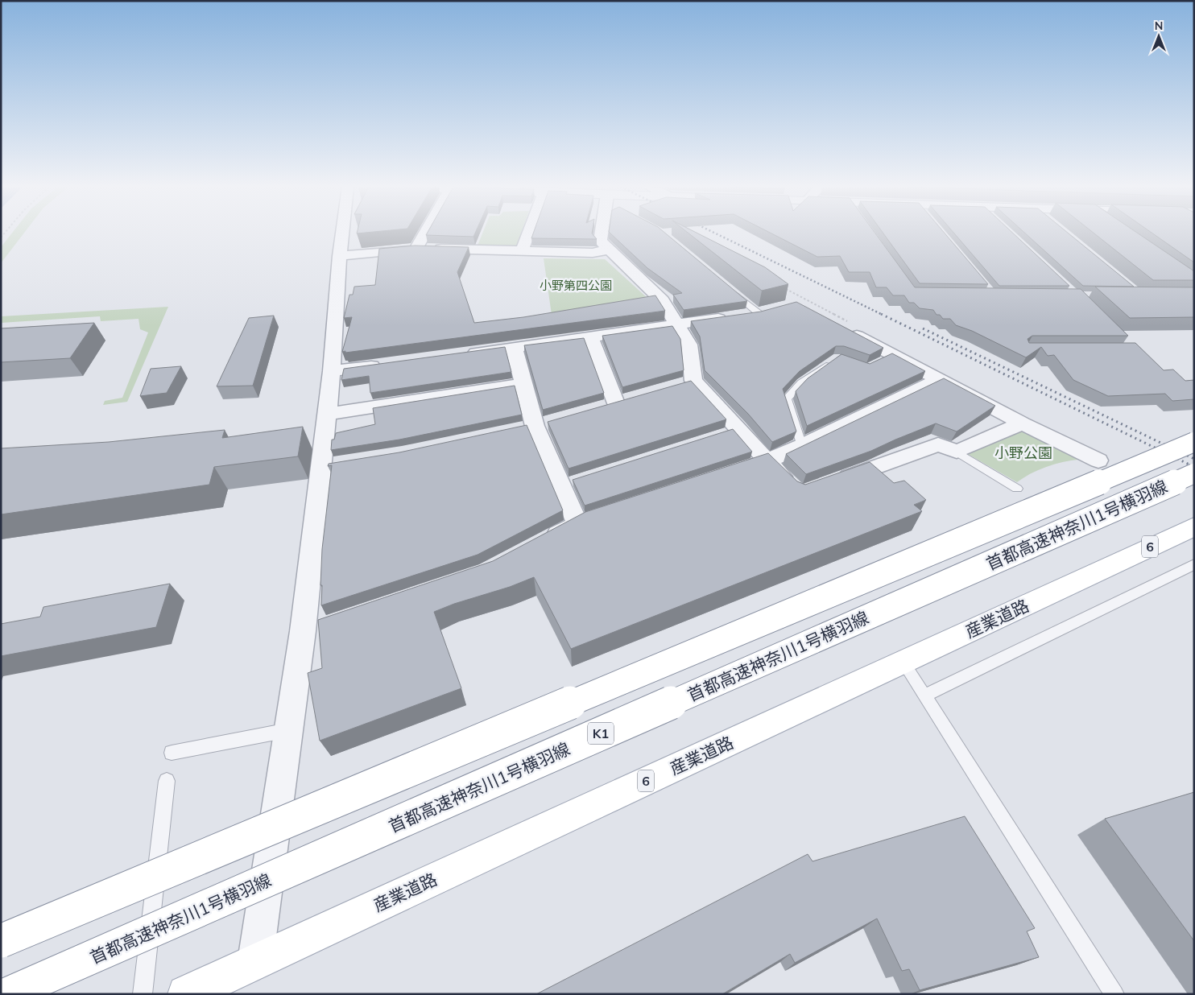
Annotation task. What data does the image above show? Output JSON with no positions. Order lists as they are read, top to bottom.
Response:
{
  "streets": {
    "main road": [
      "首都高速神奈川1号横羽線",
      "6",
      "産業道路",
      "K1"
    ]
  },
  "parks": ["小野第四公園", "小野公園"],
  "north": "top"
}
